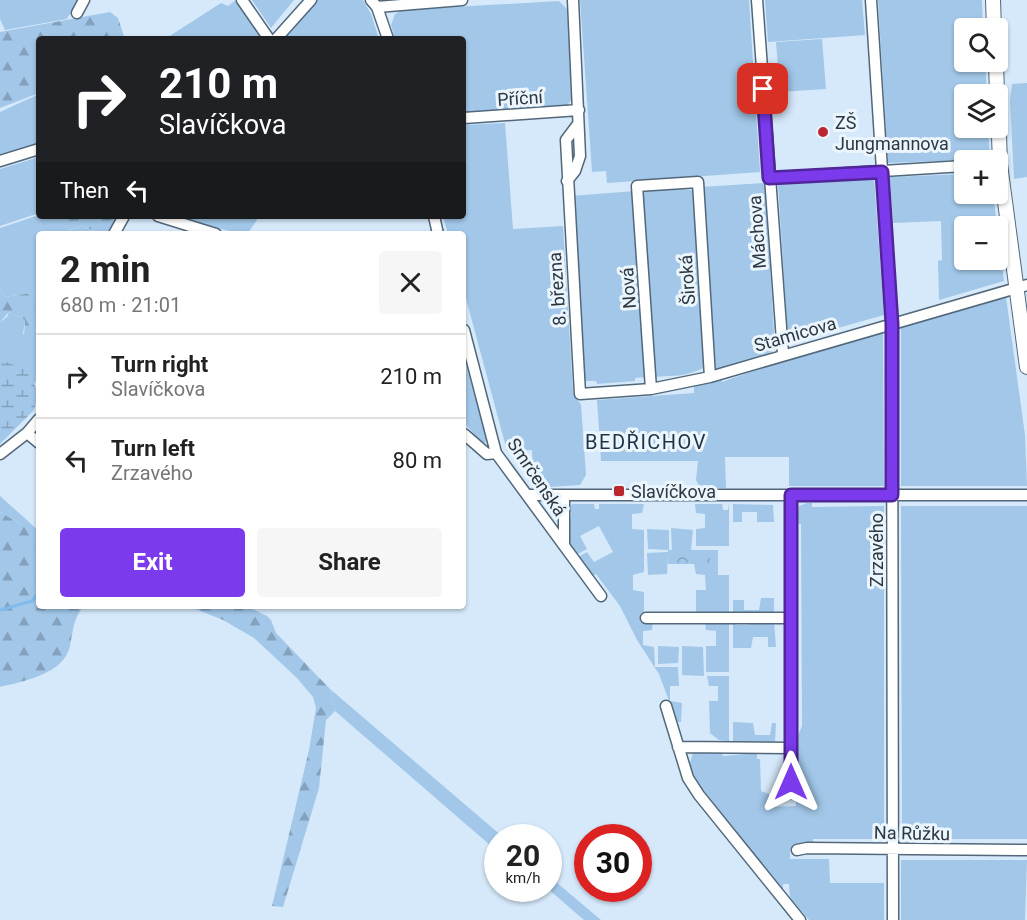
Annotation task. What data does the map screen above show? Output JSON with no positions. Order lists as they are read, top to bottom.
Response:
{
  "streets": {
    "street": [
      "Příční",
      "Máchova",
      "Široká",
      "Nová",
      "8. března",
      "Stamicova",
      "Smrčenská",
      "Zrzavého",
      "Na Růžku"
    ]
  },
  "crossings": [
    ["Příční", "8. března"],
    ["Máchova", "Stamicova"],
    ["Široká", "Nová"],
    ["Široká", "Stamicova"],
    ["Nová", "Stamicova"],
    ["8. března", "Stamicova"],
    ["Stamicova", "Zrzavého"],
    ["Zrzavého", "Na Růžku"]
  ],
  "districts": ["BEDŘICHOV"],
  "places": {
    "other": ["ZŠ Jungmannova"],
    "transit": ["Slavíčkova"]
  },
  "page": {
    "map_buttons": ["+", "−"],
    "turn": ["210 m", "Slavíčkova"],
    "then": "Then",
    "heading": ["2 min", "680 m · 21:01"],
    "list": [
      {
        "name": "Turn right",
        "note": "Slavíčkova",
        "value": "210 m"
      },
      {
        "name": "Turn left",
        "note": "Zrzavého",
        "value": "80 m"
      }
    ],
    "buttons": ["Exit", "Share"],
    "speed": "20 km/h",
    "limit": "30"
  }
}
